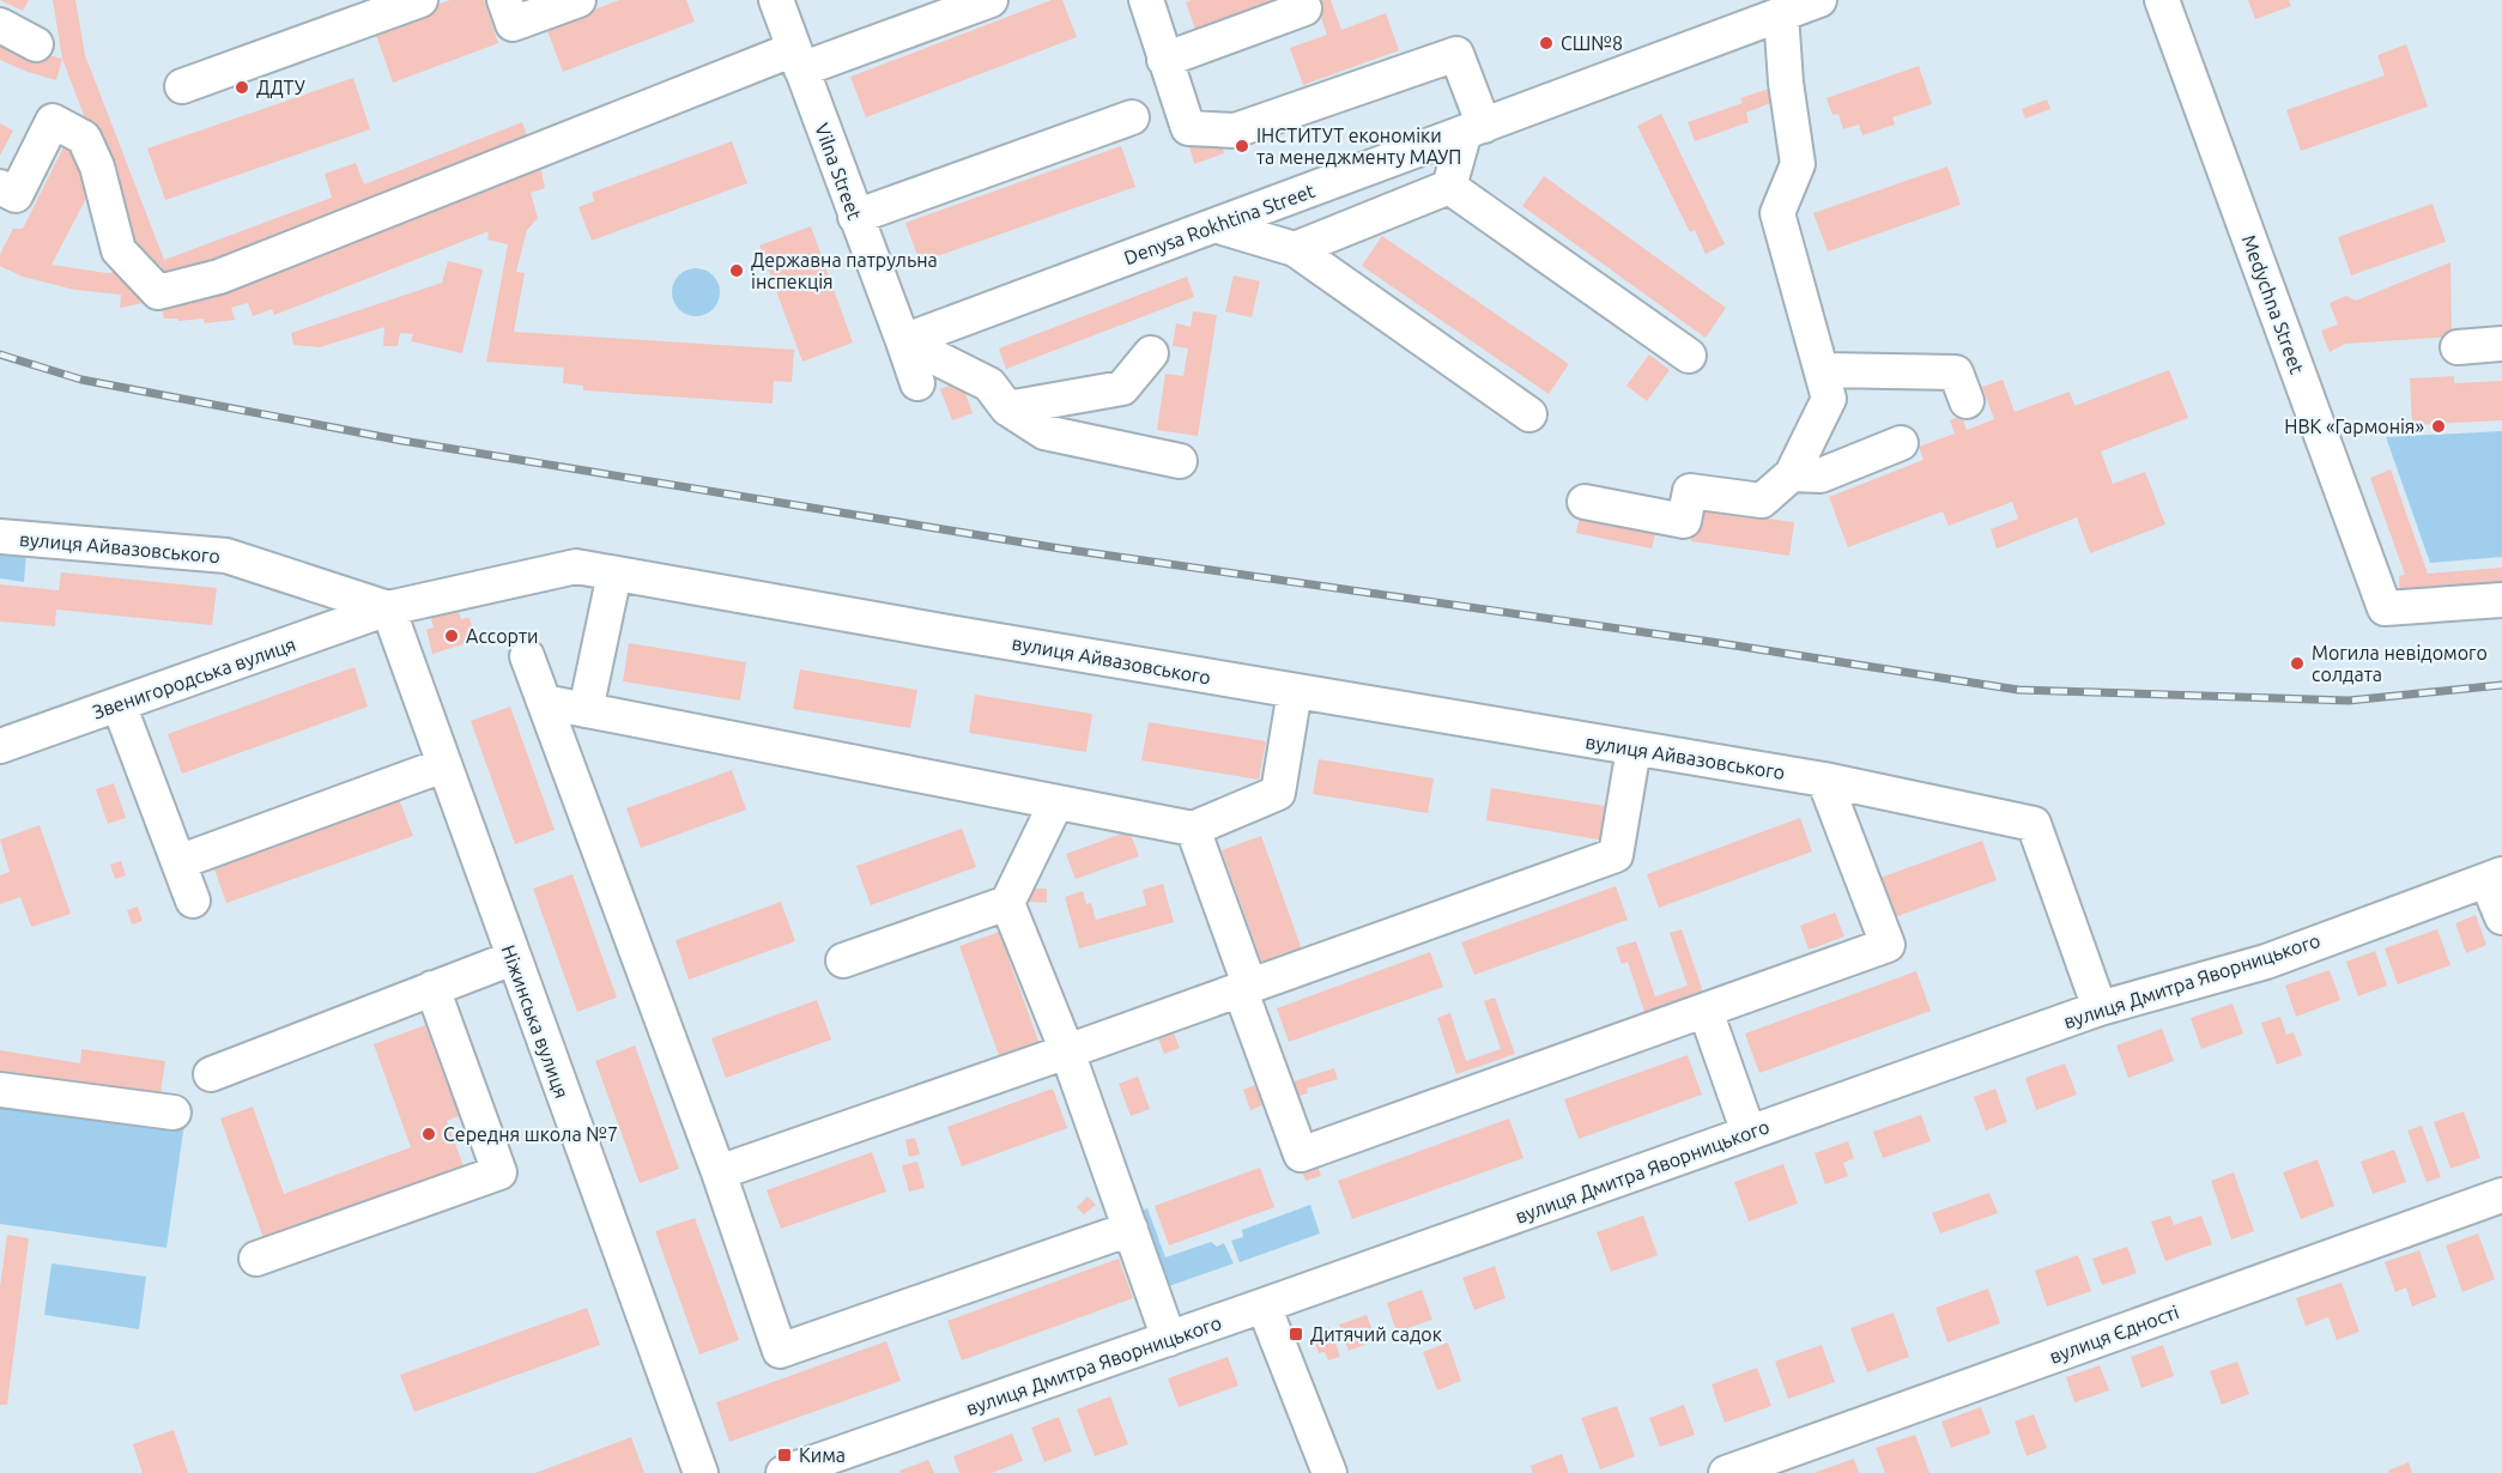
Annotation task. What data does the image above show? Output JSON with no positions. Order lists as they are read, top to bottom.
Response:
{
  "streets": {
    "street": [
      "Vilna Street",
      "Denysa Rokhtina Street",
      "Medychna Street",
      "вулиця Айвазовського",
      "Звенигородська вулиця",
      "вулиця Дмитра Яворницького",
      "Ніжинська вулиця",
      "вулиця Єдності"
    ]
  },
  "crossings": [
    ["Vilna Street", "Denysa Rokhtina Street"],
    ["вулиця Айвазовського", "Звенигородська вулиця"],
    ["вулиця Айвазовського", "вулиця Дмитра Яворницького"],
    ["вулиця Айвазовського", "Ніжинська вулиця"],
    ["Звенигородська вулиця", "Ніжинська вулиця"]
  ],
  "places": {
    "other": [
      "СШ№8",
      "ДДТУ",
      "ІНСТИТУТ економіки та менеджменту МАУП",
      "Державна патрульна інспекція",
      "НВК «Гармонія»",
      "Ассорти",
      "Могила невідомого солдата",
      "Середня школа №7"
    ],
    "transit": ["Дитячий садок", "Кима"]
  }
}
